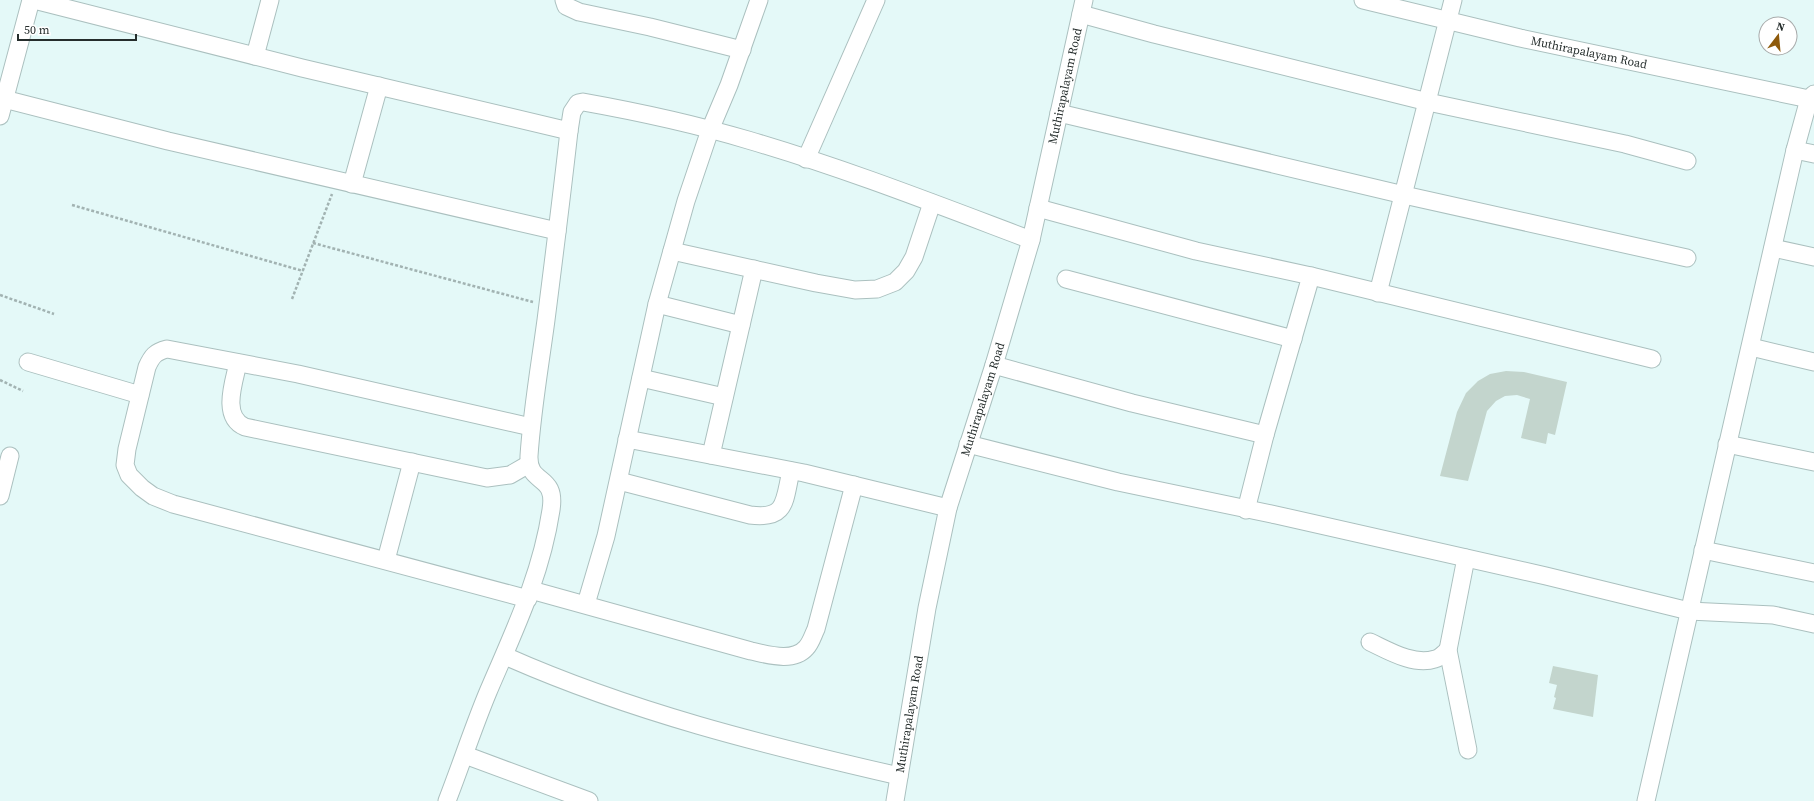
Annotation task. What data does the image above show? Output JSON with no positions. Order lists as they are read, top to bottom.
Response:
{
  "streets": {
    "street": ["Muthirapalayam Road"]
  },
  "scale_bar": "50 m",
  "north": "top"
}
